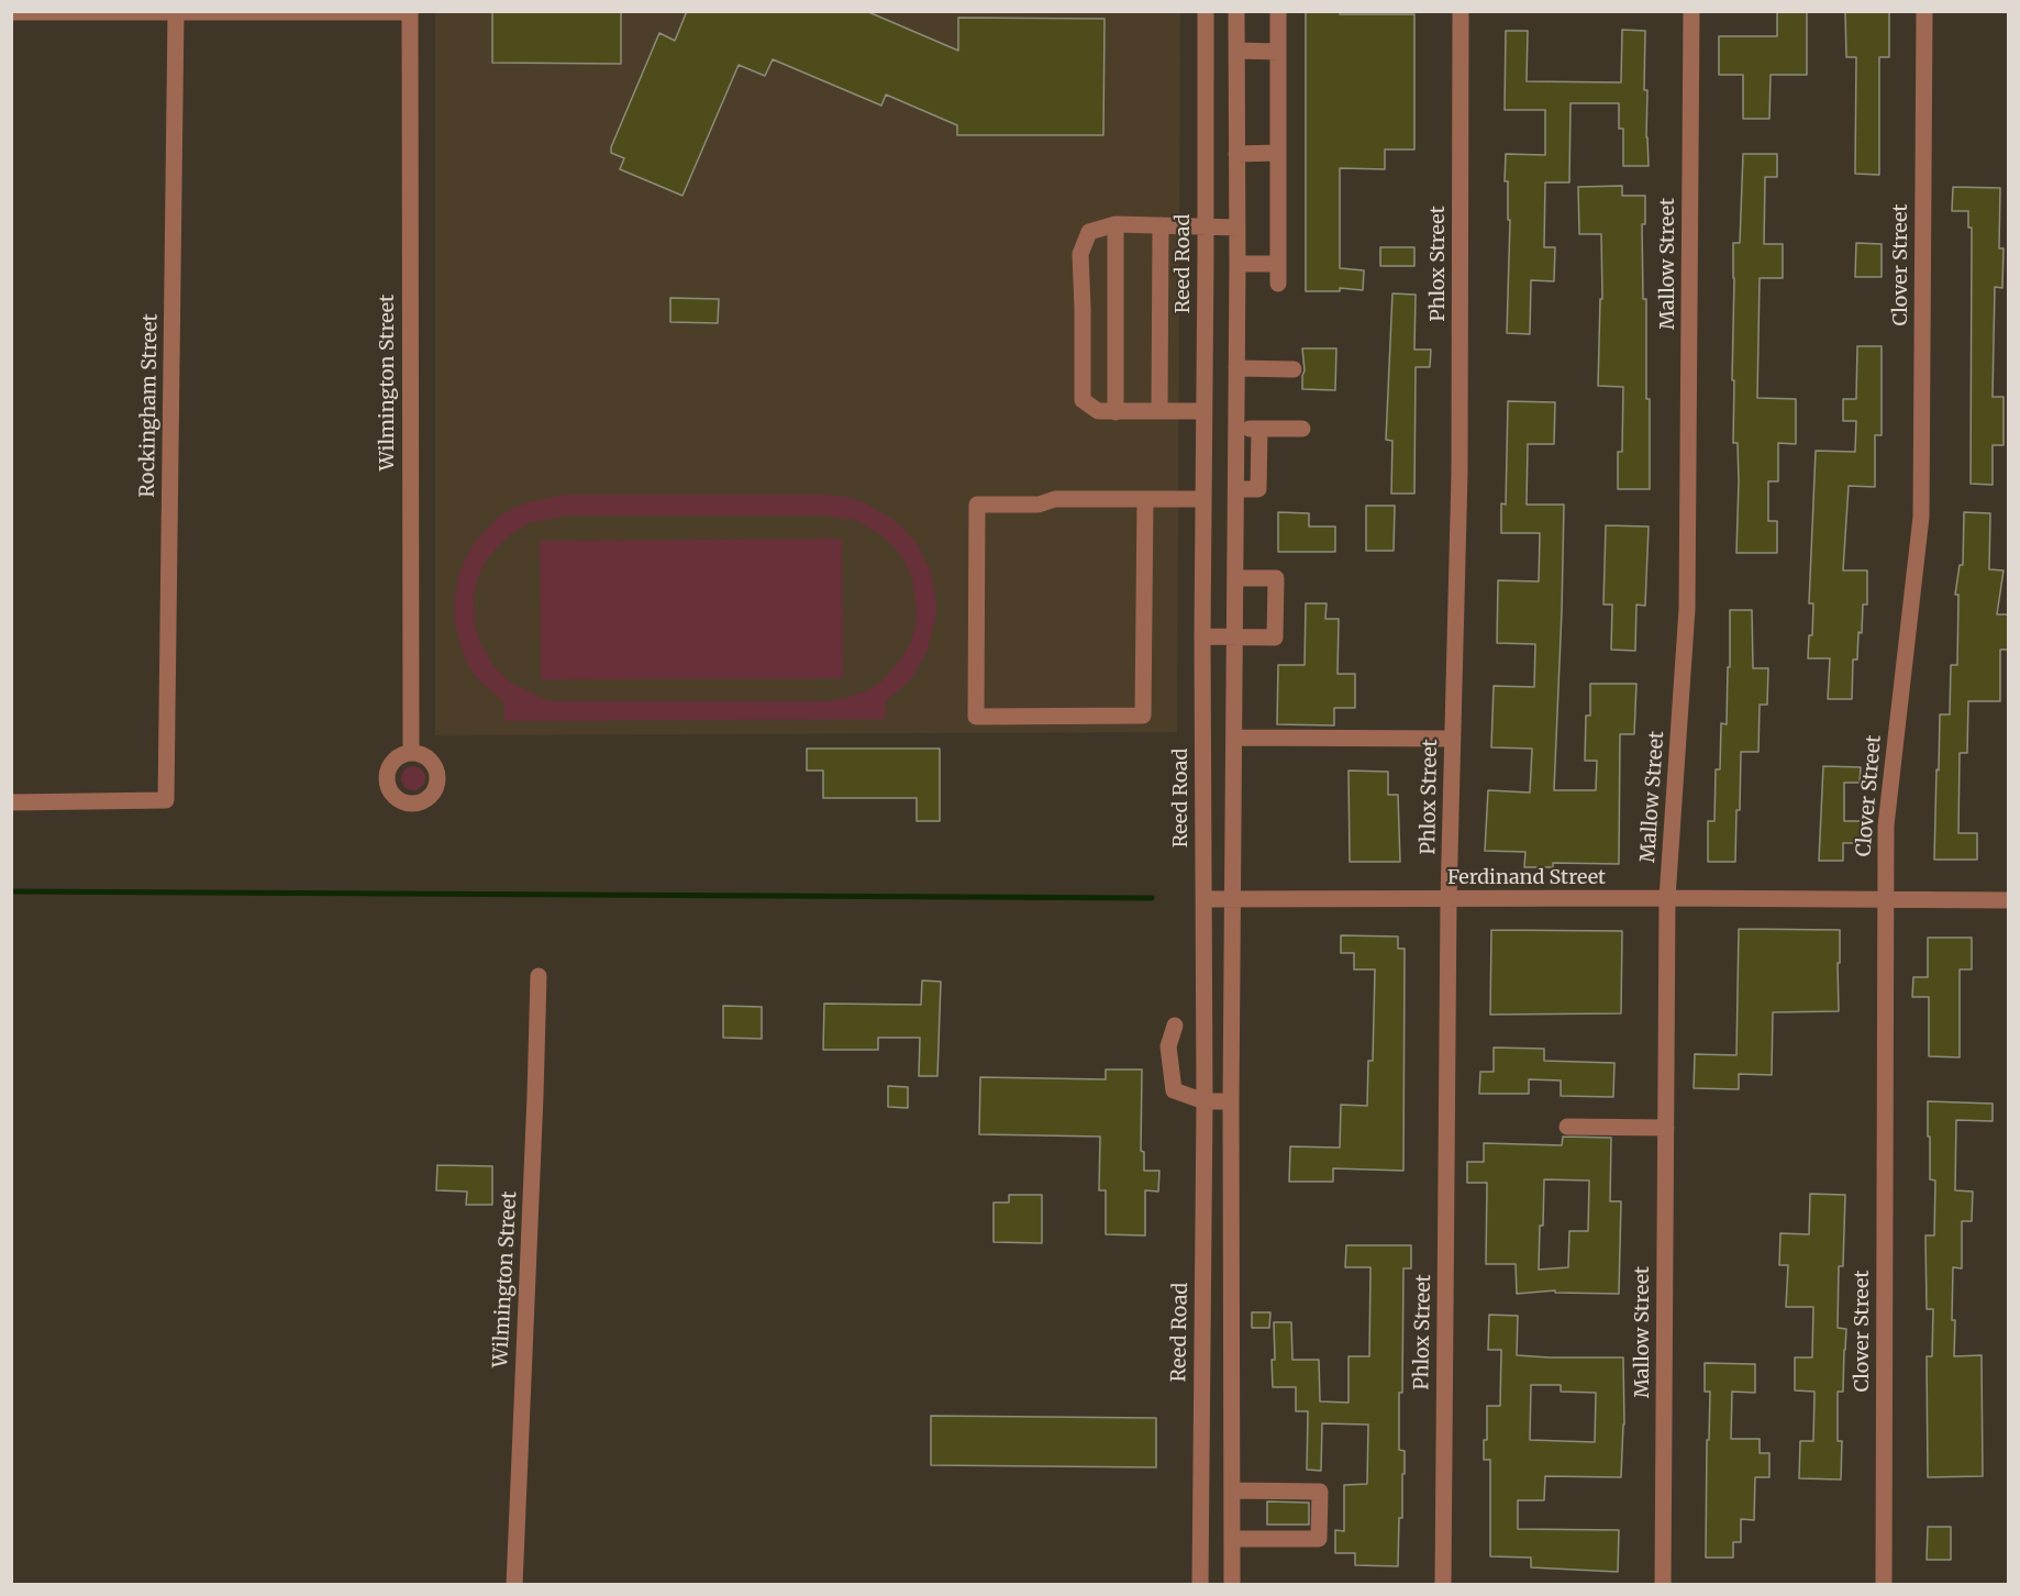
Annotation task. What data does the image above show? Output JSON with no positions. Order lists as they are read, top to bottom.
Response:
{
  "streets": {
    "street": [
      "Reed Road",
      "Phlox Street",
      "Mallow Street",
      "Clover Street",
      "Wilmington Street",
      "Rockingham Street",
      "Ferdinand Street"
    ]
  },
  "crossings": [
    ["Reed Road", "Ferdinand Street"],
    ["Phlox Street", "Ferdinand Street"],
    ["Mallow Street", "Ferdinand Street"],
    ["Clover Street", "Ferdinand Street"]
  ]
}
